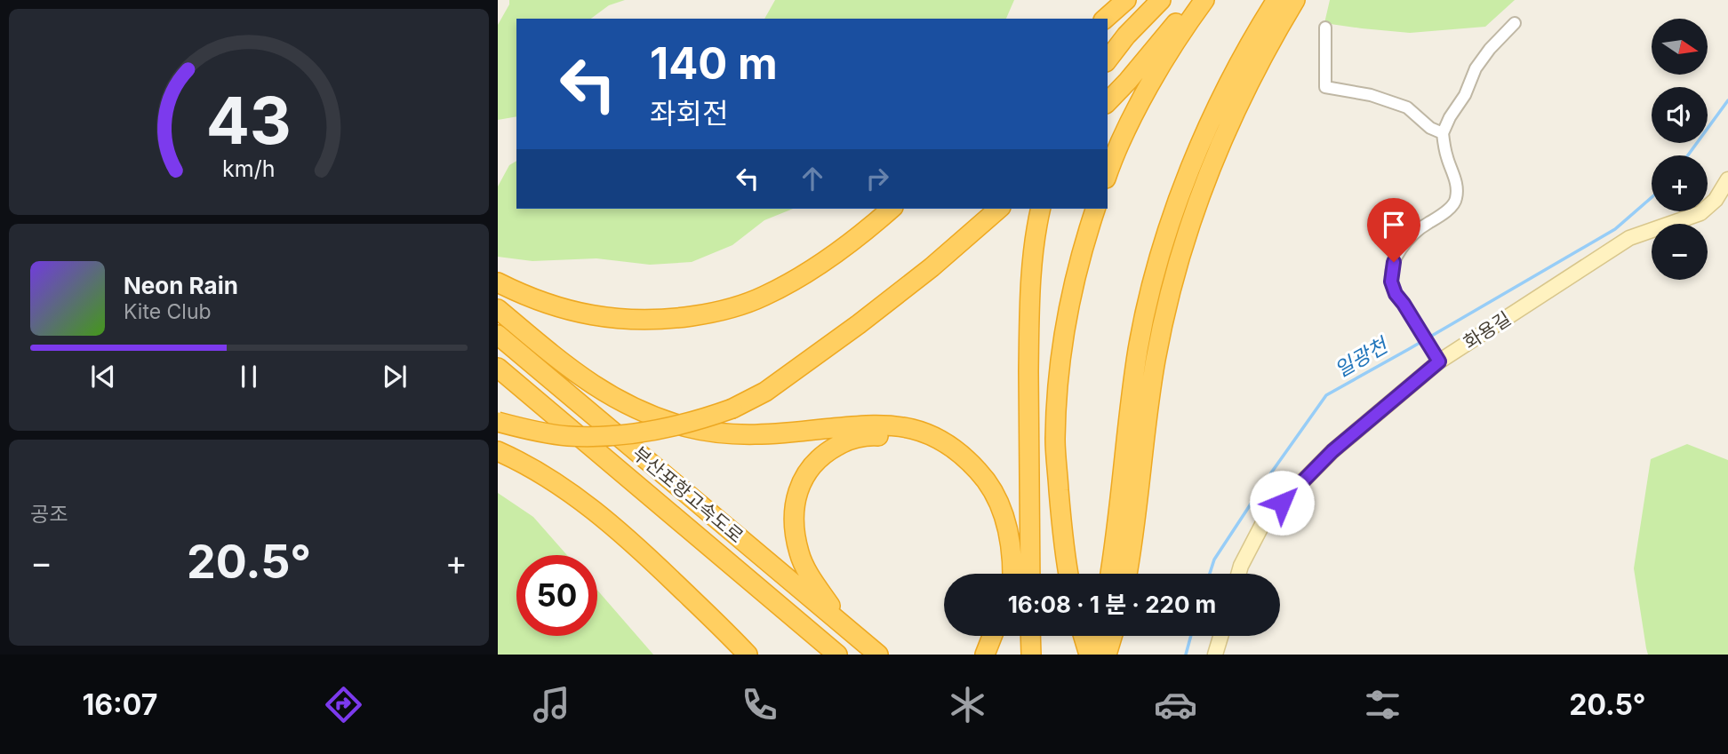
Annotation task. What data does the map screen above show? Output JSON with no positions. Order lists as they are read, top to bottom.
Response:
{
  "streets": {
    "highway": ["부산포항고속도로"],
    "main road": ["화용길"]
  },
  "water": ["일광천"],
  "north": "right",
  "page": {
    "map_buttons": ["+", "−"],
    "turn": ["140 m", "좌회전"],
    "song": ["Neon Rain", "Kite Club"],
    "tile": "공조",
    "heat": ["−", "20.5°", "+"],
    "limit": "50",
    "trip": "16:08 · 1 분 · 220 m",
    "tabs": ["16:07", "20.5°"],
    "gauge": ["43", "km/h"]
  }
}
